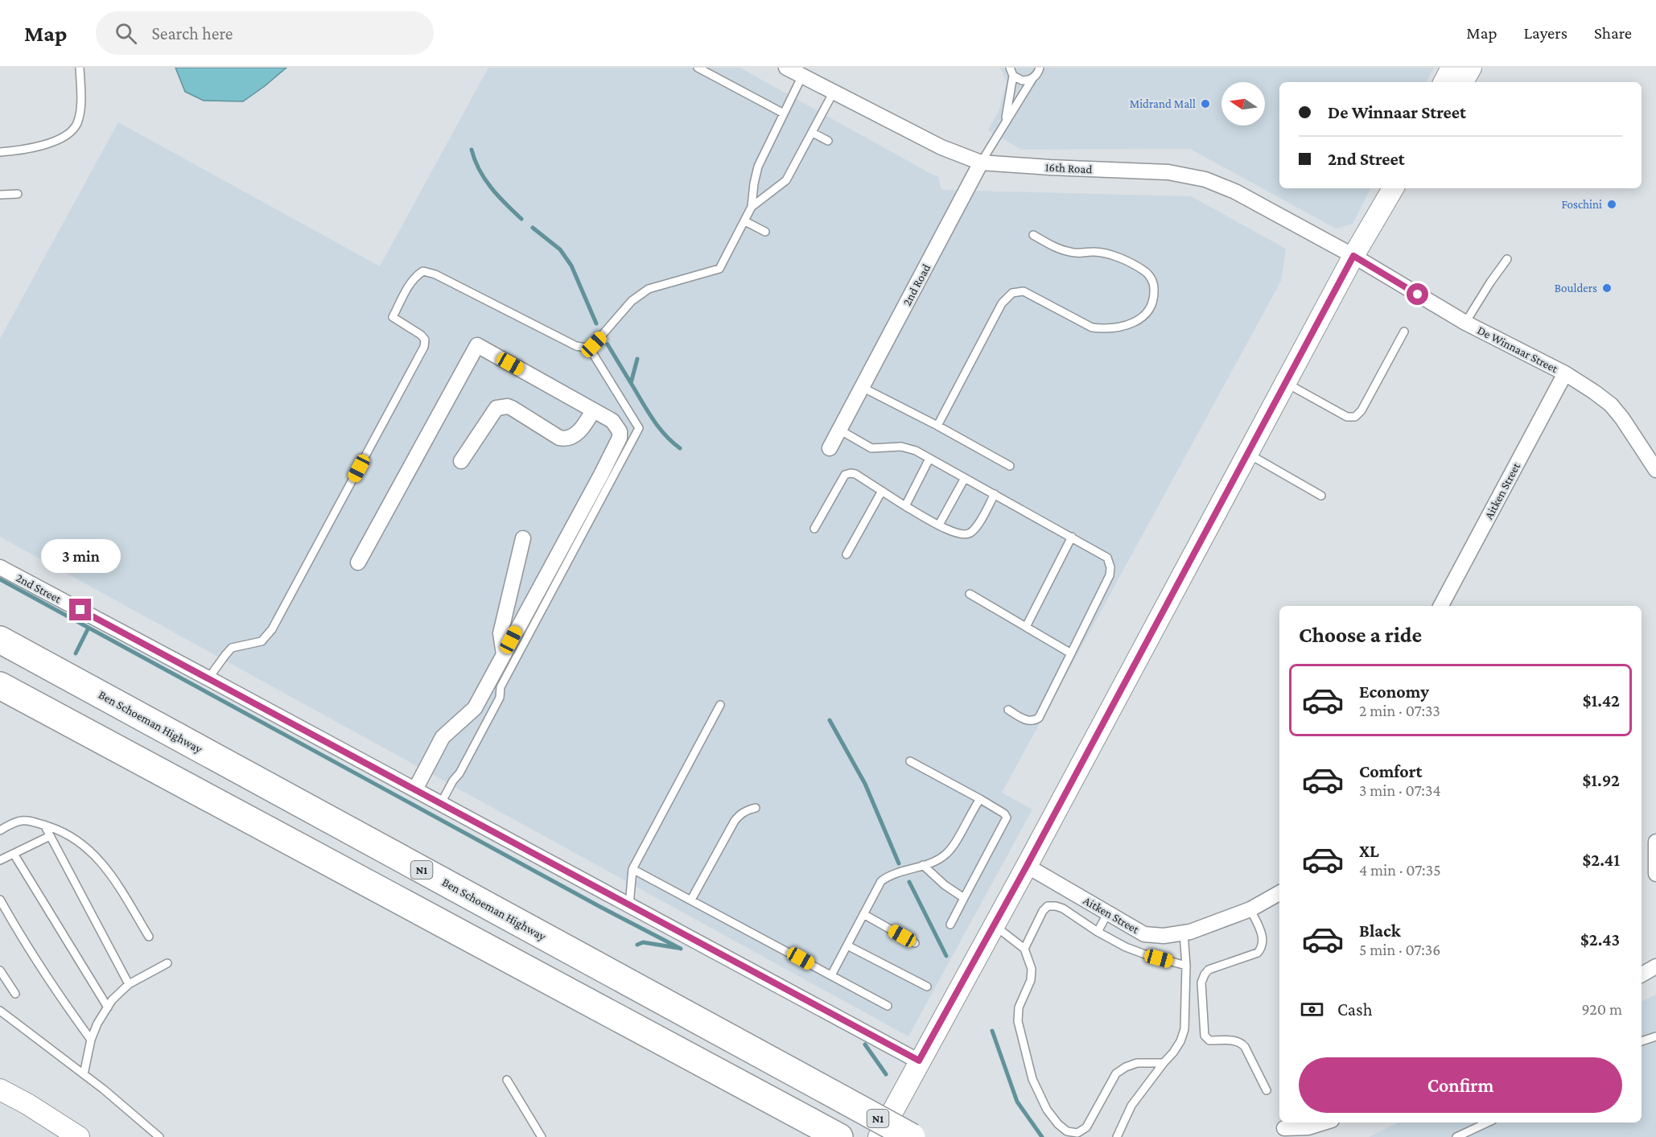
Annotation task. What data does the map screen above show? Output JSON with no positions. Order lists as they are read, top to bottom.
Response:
{
  "streets": {
    "highway": ["Ben Schoeman Highway", "N1"],
    "street": [
      "16th Road",
      "2nd Road",
      "De Winnaar Street",
      "Aitken Street",
      "2nd Street"
    ]
  },
  "crossings": [
    ["16th Road", "2nd Road"],
    ["16th Road", "De Winnaar Street"],
    ["De Winnaar Street", "Aitken Street"]
  ],
  "places": ["Midrand Mall", "Foschini", "Boulders"],
  "north": "left",
  "page": {
    "header": "Map",
    "search": "Search here",
    "nav": ["Map", "Layers", "Share"],
    "banner": ["De Winnaar Street", "2nd Street"],
    "bubble": "3 min",
    "heading": "Choose a ride",
    "list": [
      {
        "name": "Economy",
        "note": "2 min · 07:33",
        "value": "$1.42"
      },
      {
        "name": "Comfort",
        "note": "3 min · 07:34",
        "value": "$1.92"
      },
      {
        "name": "XL",
        "note": "4 min · 07:35",
        "value": "$2.41"
      },
      {
        "name": "Black",
        "note": "5 min · 07:36",
        "value": "$2.43"
      }
    ],
    "pay": ["Cash", "920 m"],
    "buttons": "Confirm"
  }
}
